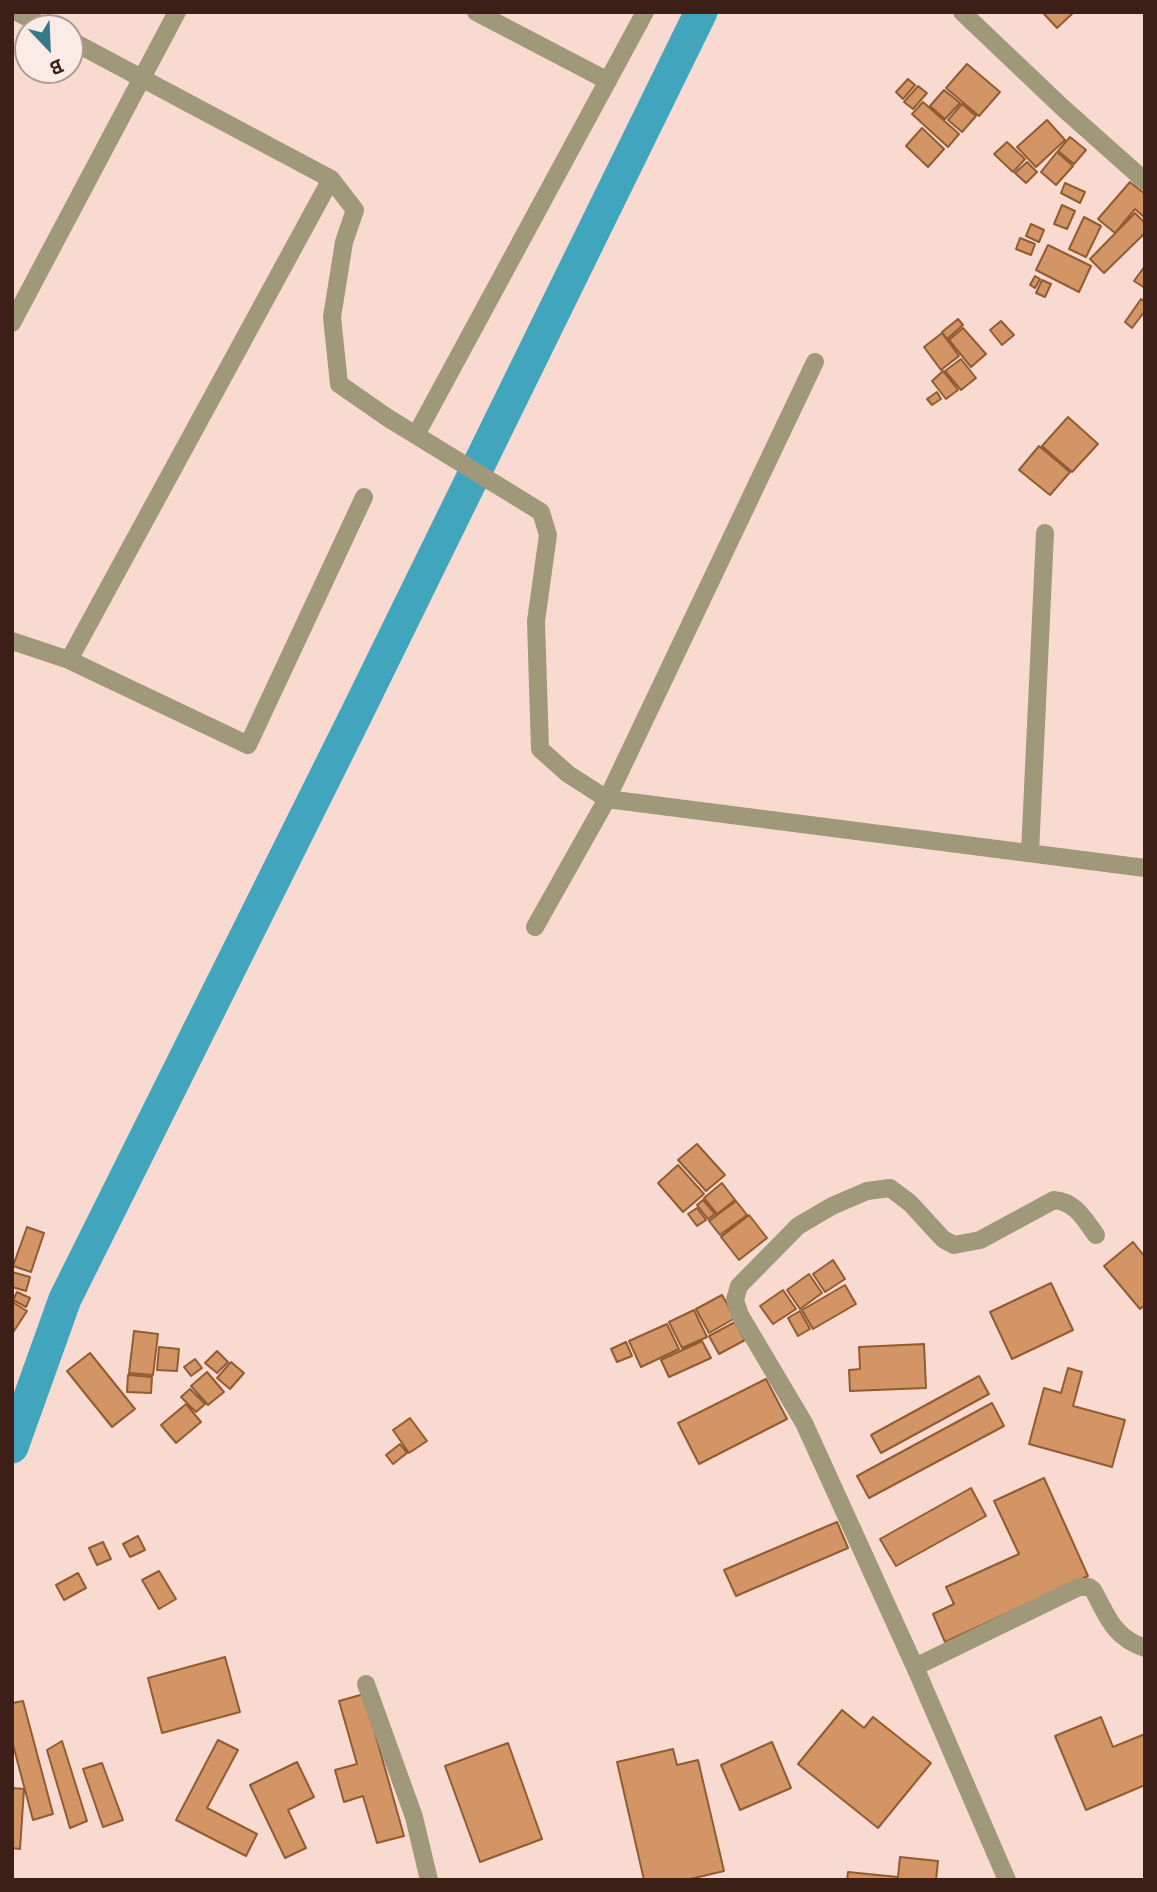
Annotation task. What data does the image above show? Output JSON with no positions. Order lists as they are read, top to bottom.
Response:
{
  "north": "bottom right"
}
